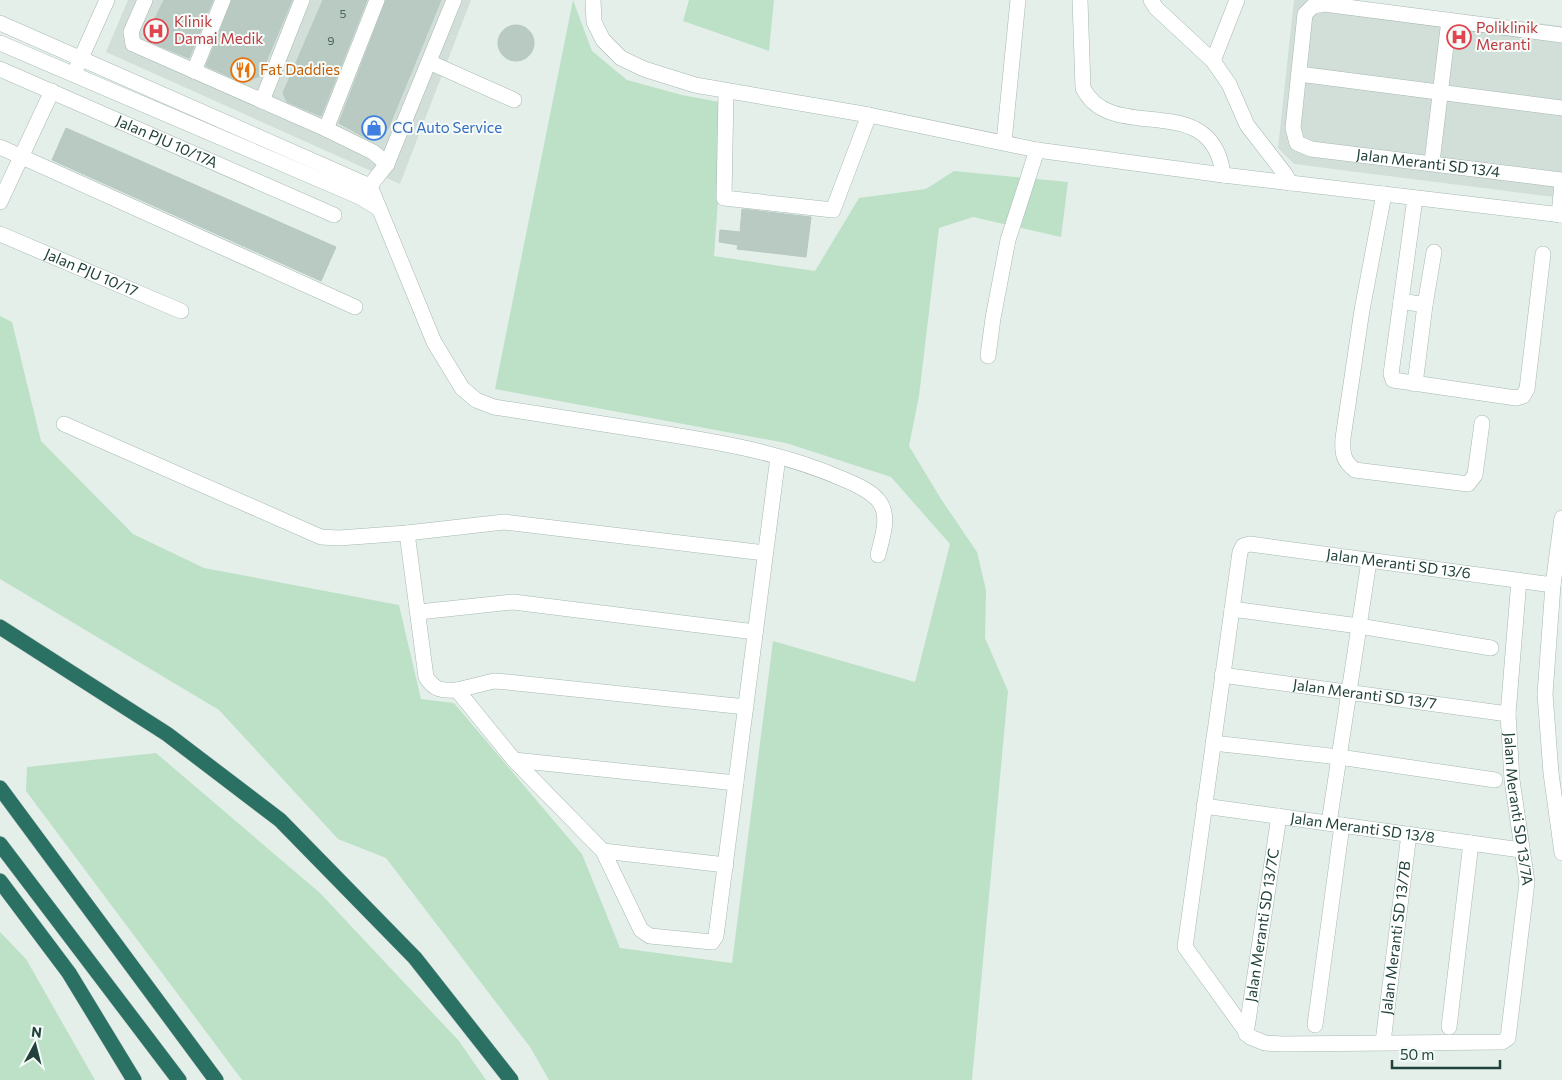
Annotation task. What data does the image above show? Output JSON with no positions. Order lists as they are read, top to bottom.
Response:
{
  "streets": {
    "street": [
      "Jalan PJU 10/17A",
      "Jalan Meranti SD 13/4",
      "Jalan PJU 10/17",
      "Jalan Meranti SD 13/6",
      "Jalan Meranti SD 13/7",
      "Jalan Meranti SD 13/7A",
      "Jalan Meranti SD 13/8",
      "Jalan Meranti SD 13/7C",
      "Jalan Meranti SD 13/7B"
    ]
  },
  "crossings": [
    ["Jalan Meranti SD 13/6", "Jalan Meranti SD 13/7A"],
    ["Jalan Meranti SD 13/7", "Jalan Meranti SD 13/7A"],
    ["Jalan Meranti SD 13/7A", "Jalan Meranti SD 13/8"],
    ["Jalan Meranti SD 13/7A", "Jalan Meranti SD 13/7B"],
    ["Jalan Meranti SD 13/8", "Jalan Meranti SD 13/7C"],
    ["Jalan Meranti SD 13/8", "Jalan Meranti SD 13/7B"]
  ],
  "places": {
    "hospital": ["Klinik Damai Medik", "Poliklinik Meranti"],
    "restaurant": ["Fat Daddies"],
    "shop": ["CG Auto Service"]
  },
  "house_numbers": ["5", "9"],
  "scale_bar": "50 m",
  "north": "top"
}
